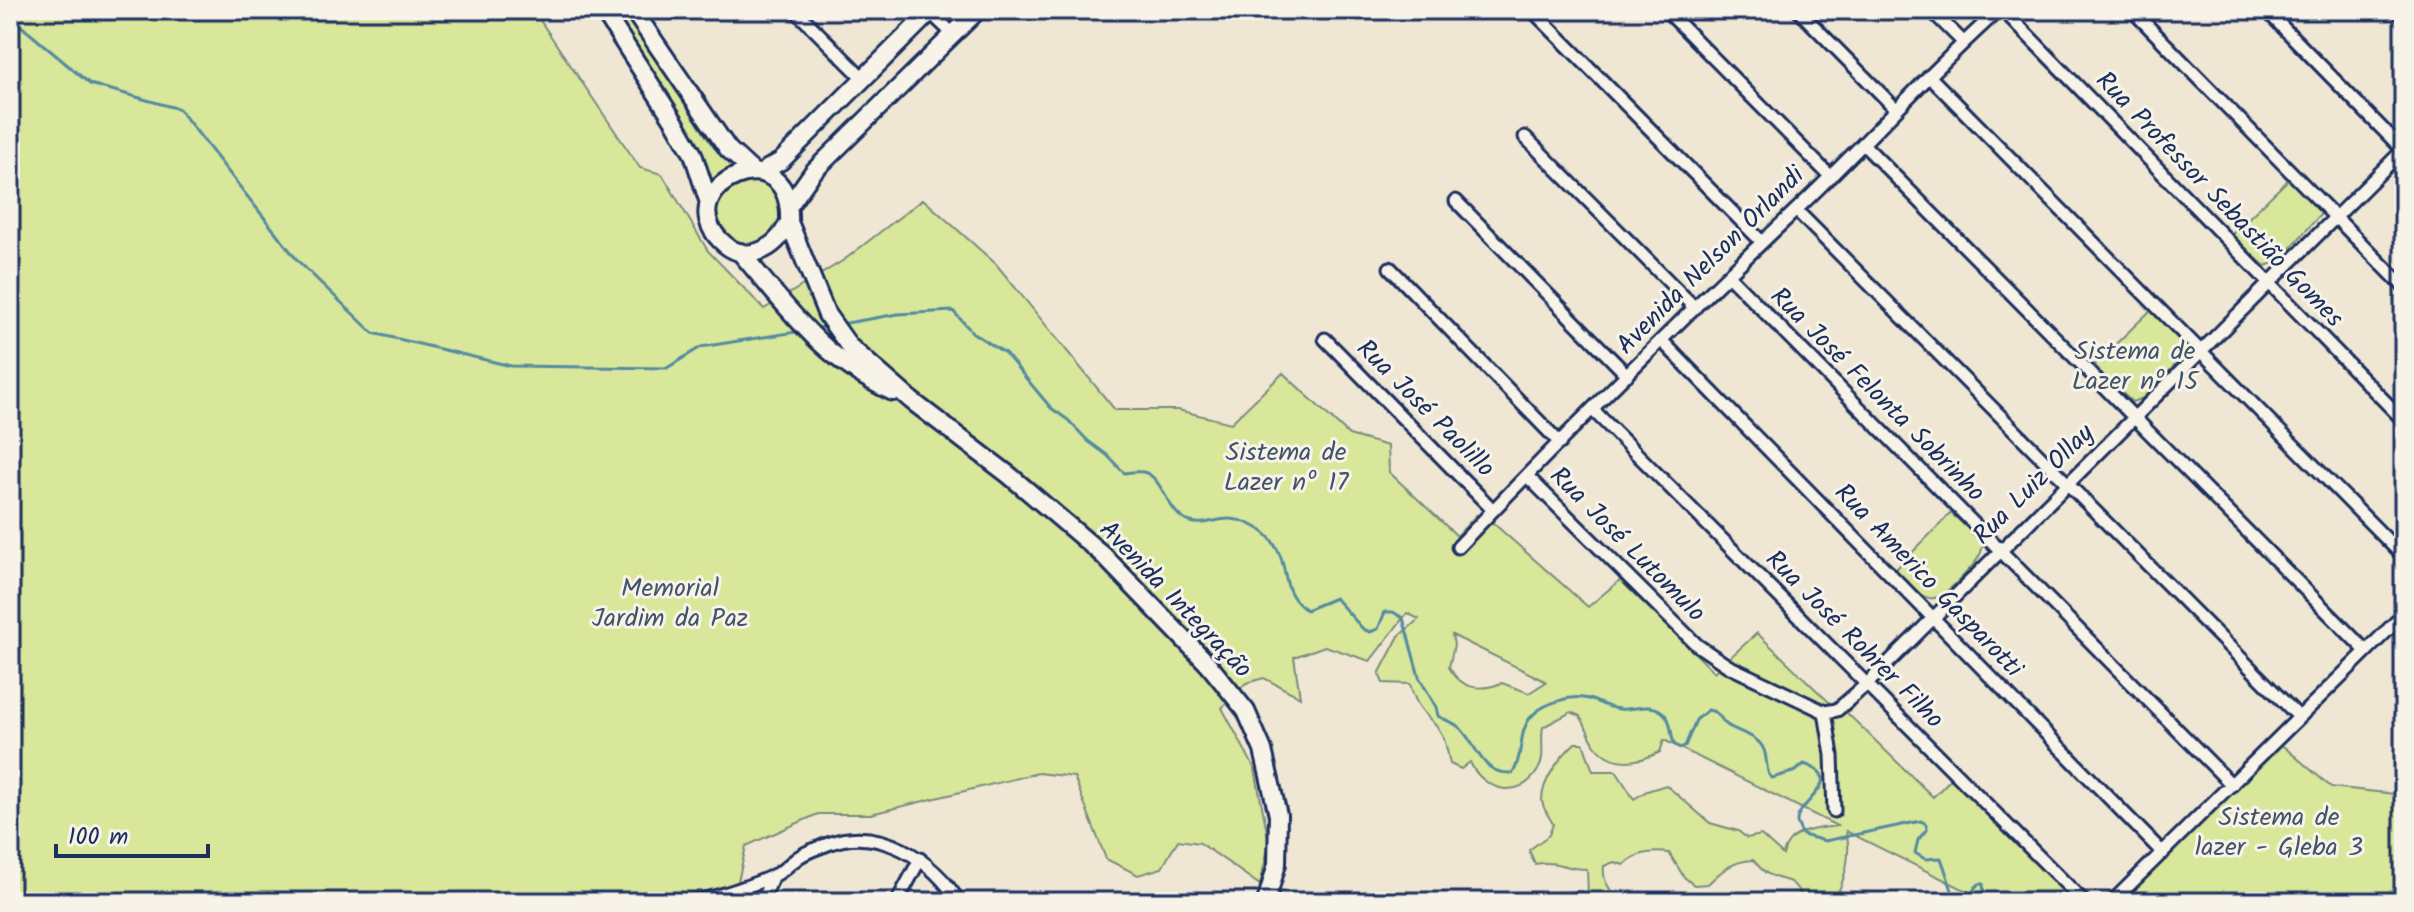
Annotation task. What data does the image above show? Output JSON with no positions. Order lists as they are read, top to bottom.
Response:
{
  "streets": {
    "main road": ["Avenida Integração"],
    "street": [
      "Rua Professor Sebastião Gomes",
      "Avenida Nelson Orlandi",
      "Rua José Felonta Sobrinho",
      "Rua José Paolillo",
      "Rua Luiz Ollay",
      "Rua José Lutomulo",
      "Rua Americo Gasparotti",
      "Rua José Rohrer Filho"
    ]
  },
  "crossings": [
    ["Rua Professor Sebastião Gomes", "Avenida Nelson Orlandi"],
    ["Rua Professor Sebastião Gomes", "Rua Luiz Ollay"],
    ["Avenida Nelson Orlandi", "Rua José Felonta Sobrinho"],
    ["Avenida Nelson Orlandi", "Rua José Paolillo"],
    ["Avenida Nelson Orlandi", "Rua José Lutomulo"],
    ["Avenida Nelson Orlandi", "Rua Americo Gasparotti"],
    ["Avenida Nelson Orlandi", "Rua José Rohrer Filho"],
    ["Rua José Felonta Sobrinho", "Rua Luiz Ollay"],
    ["Rua Luiz Ollay", "Rua José Lutomulo"],
    ["Rua Luiz Ollay", "Rua Americo Gasparotti"],
    ["Rua Luiz Ollay", "Rua José Rohrer Filho"]
  ],
  "parks": [
    "Sistema de Lazer nº 15",
    "Sistema de Lazer nº 17",
    "Memorial Jardim da Paz",
    "Sistema de lazer - Gleba 3"
  ],
  "scale_bar": "100 m"
}
